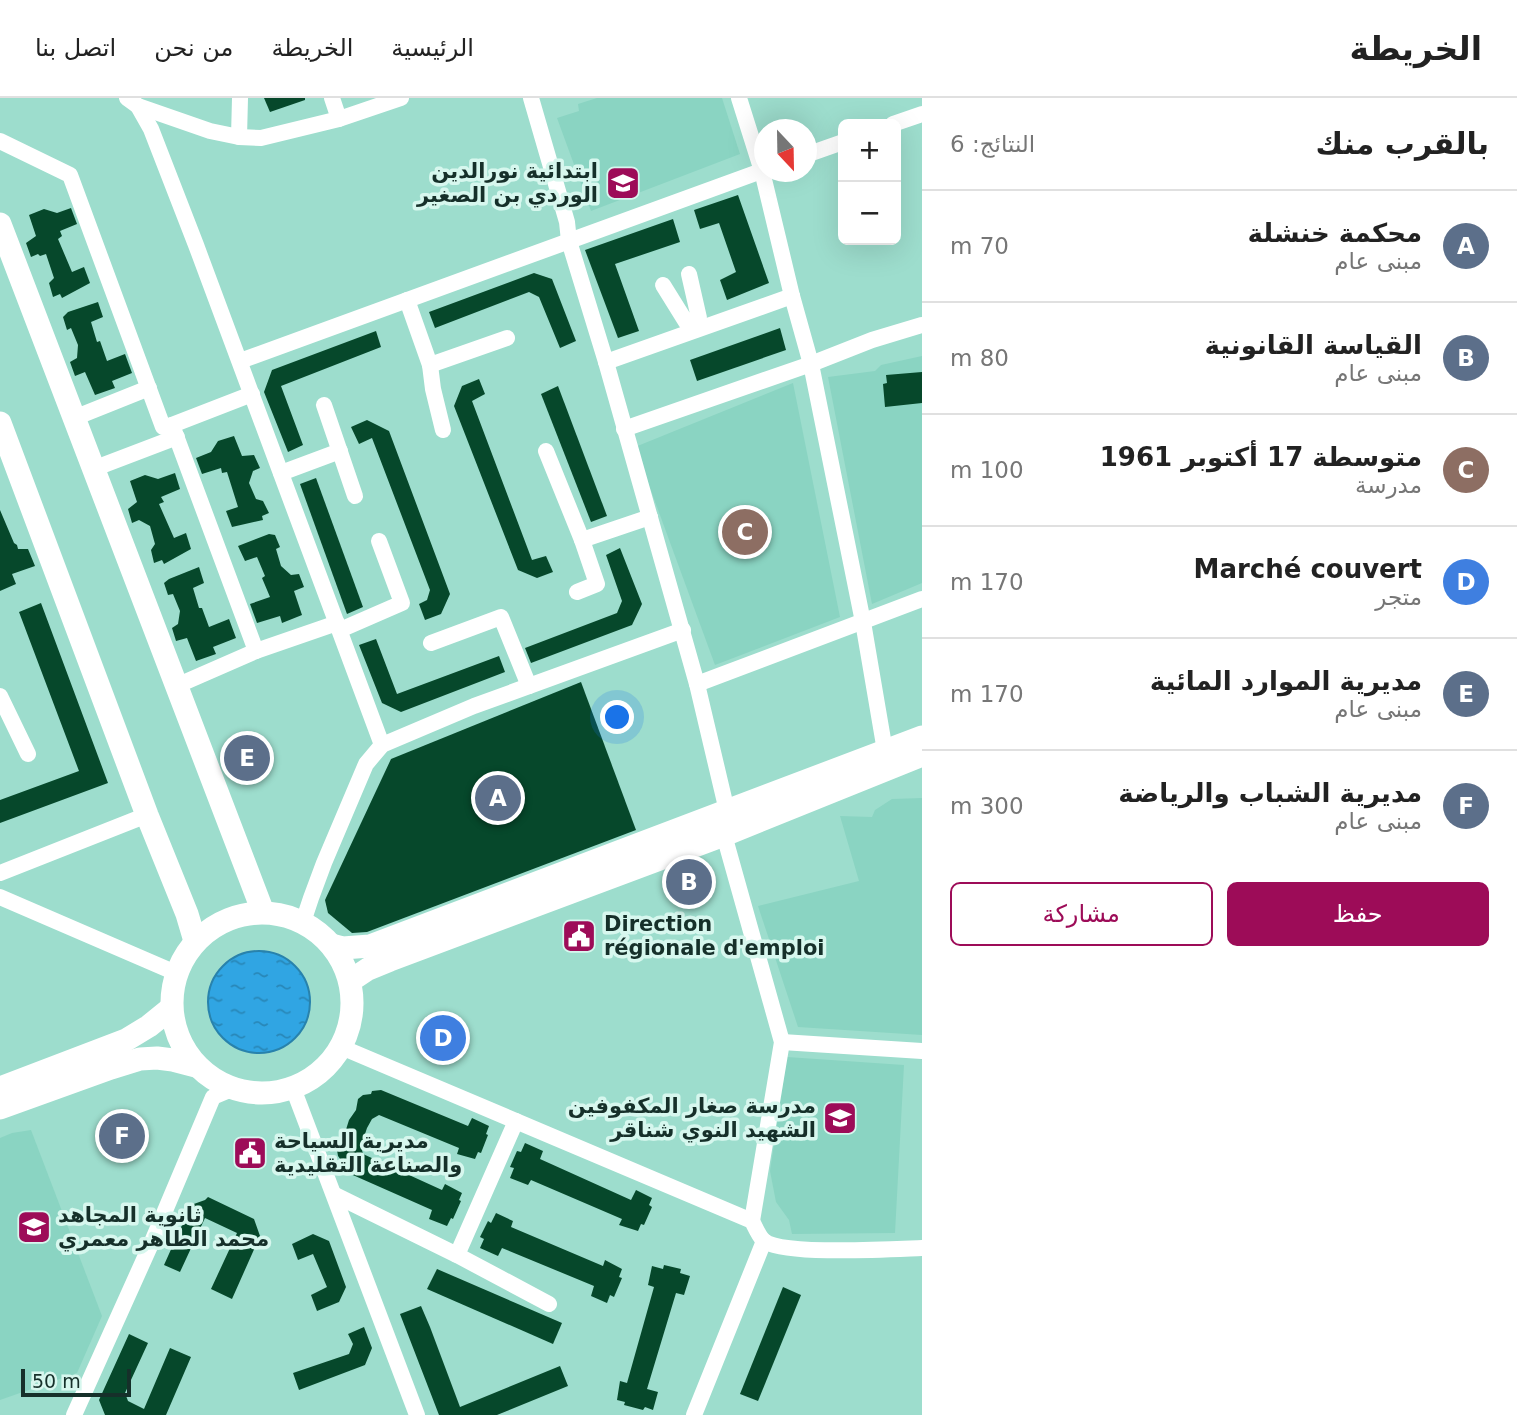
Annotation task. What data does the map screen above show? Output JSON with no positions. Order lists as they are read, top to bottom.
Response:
{
  "places": {
    "school or university": ["ابتدائية نورالدين الوردي بن الصغير", "مدرسة صغار المكفوفين الشهيد النوي شناقر", "ثانوية المجاهد محمد الطاهر معمري"],
    "public building": ["Direction régionale d'emploi", "مديرية السياحة والصناعة التقليدية"]
  },
  "scale_bar": "50 m",
  "north": "bottom",
  "page": {
    "header": "الخريطة",
    "nav": [
      "الرئيسية",
      "الخريطة",
      "من نحن",
      "اتصل بنا"
    ],
    "heading": ["بالقرب منك", "النتائج: 6"],
    "map_buttons": ["+", "−"],
    "list": [
      {
        "mark": "A",
        "name": "محكمة خنشلة",
        "note": "مبنى عام",
        "value": "70 m"
      },
      {
        "mark": "B",
        "name": "القياسة القانونية",
        "note": "مبنى عام",
        "value": "80 m"
      },
      {
        "mark": "C",
        "name": "متوسطة 17 أكتوبر 1961",
        "note": "مدرسة",
        "value": "100 m"
      },
      {
        "mark": "D",
        "name": "Marché couvert",
        "note": "متجر",
        "value": "170 m"
      },
      {
        "mark": "E",
        "name": "مديرية الموارد المائية",
        "note": "مبنى عام",
        "value": "170 m"
      },
      {
        "mark": "F",
        "name": "مديرية الشباب والرياضة",
        "note": "مبنى عام",
        "value": "300 m"
      }
    ],
    "pins": [
      "C",
      "E",
      "A",
      "B",
      "D",
      "F"
    ],
    "buttons": ["حفظ", "مشاركة"],
    "scale": "50 m"
  }
}
